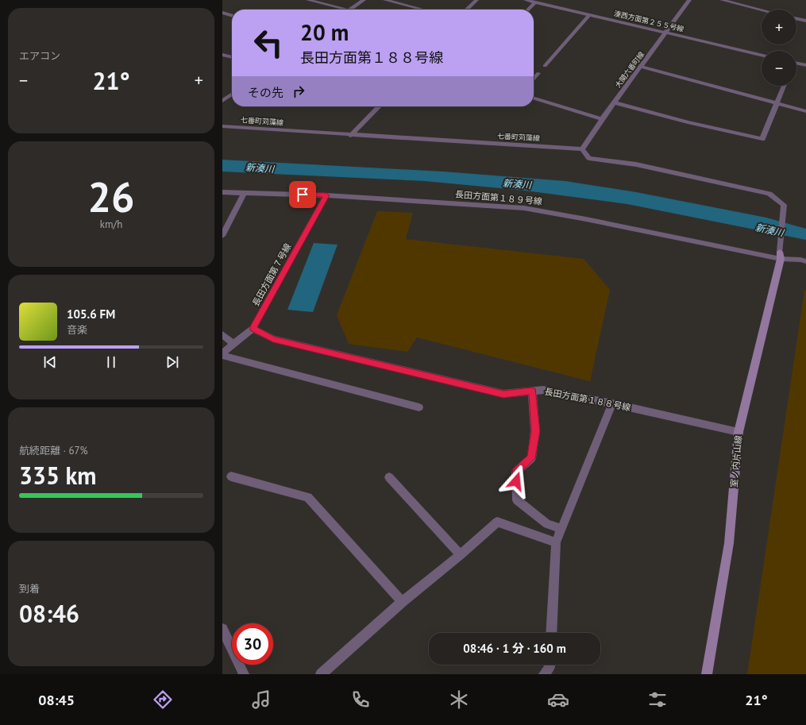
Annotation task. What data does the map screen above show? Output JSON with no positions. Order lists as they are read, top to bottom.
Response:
{
  "streets": {
    "street": [
      "湊西方面第２５５号線",
      "大関六番町線",
      "七番町苅藻線",
      "長田方面第１８９号線",
      "長田方面第７号線",
      "長田方面第１８８号線",
      "室ノ内片山線"
    ]
  },
  "crossings": [
    ["湊西方面第２５５号線", "大関六番町線"],
    ["大関六番町線", "七番町苅藻線"],
    ["長田方面第１８９号線", "長田方面第７号線"],
    ["長田方面第１８９号線", "室ノ内片山線"],
    ["長田方面第７号線", "長田方面第１８８号線"],
    ["長田方面第１８８号線", "室ノ内片山線"]
  ],
  "water": ["新湊川"],
  "page": {
    "tile": [
      "エアコン",
      ["26", "km/h"],
      ["航続距離 · 67%", "335 km"],
      ["到着", "08:46"]
    ],
    "map_buttons": ["+", "−"],
    "turn": ["20 m", "長田方面第１８８号線"],
    "heat": ["−", "21°", "+"],
    "then": "その先",
    "song": ["105.6 FM", "音楽"],
    "limit": "30",
    "trip": "08:46 · 1 分 · 160 m",
    "tabs": ["08:45", "21°"]
  }
}
